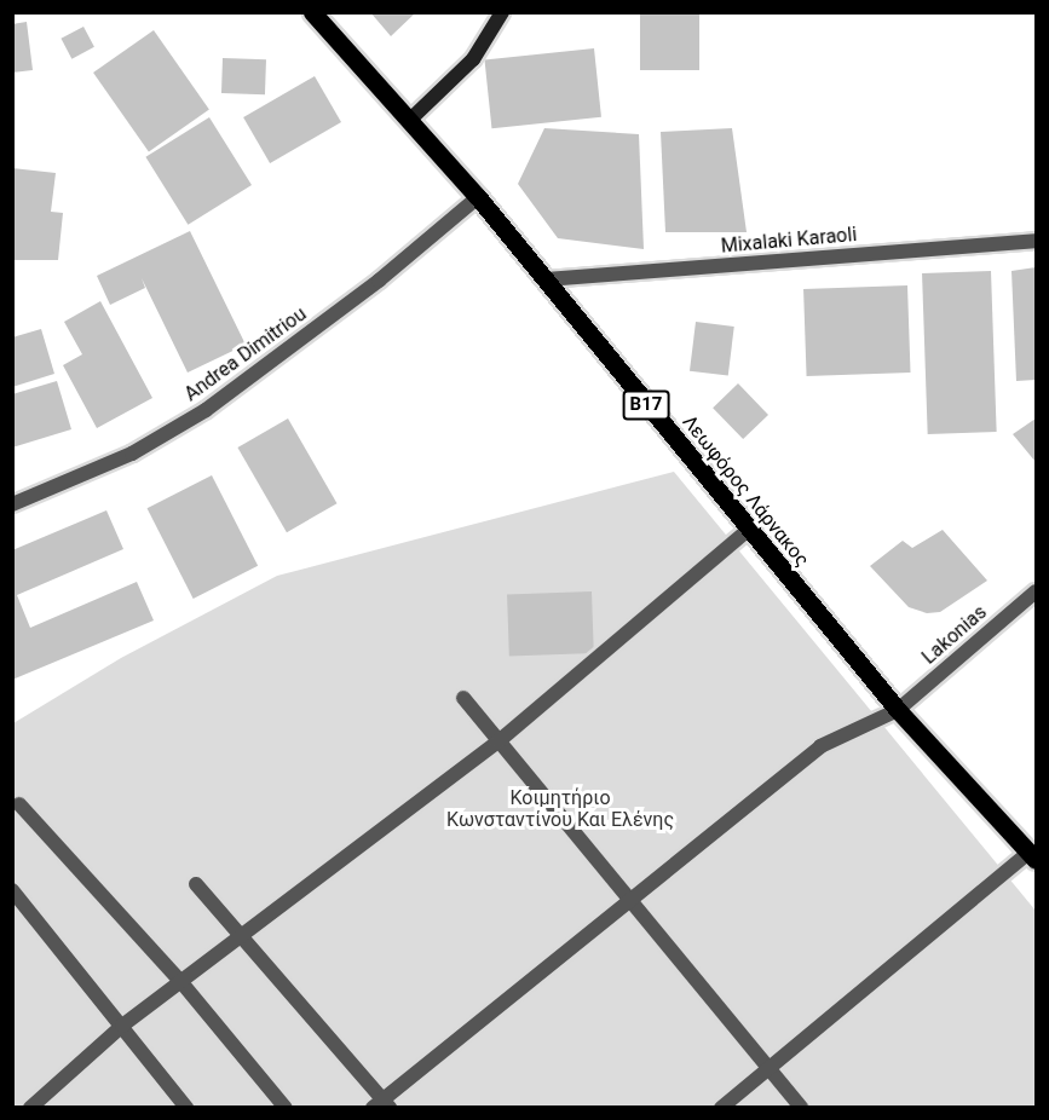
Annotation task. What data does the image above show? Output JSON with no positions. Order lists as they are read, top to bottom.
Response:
{
  "streets": {
    "main road": ["B17", "Λεωφόρος Λάρνακος"],
    "street": ["Mixalaki Karaoli", "Andrea Dimitriou", "Lakonias"]
  },
  "crossings": [
    ["Mixalaki Karaoli", "Λεωφόρος Λάρνακος"],
    ["Andrea Dimitriou", "Λεωφόρος Λάρνακος"],
    ["Λεωφόρος Λάρνακος", "Lakonias"]
  ],
  "parks": ["Κοιμητήριο Κωνσταντίνου Και Ελένης"]
}
